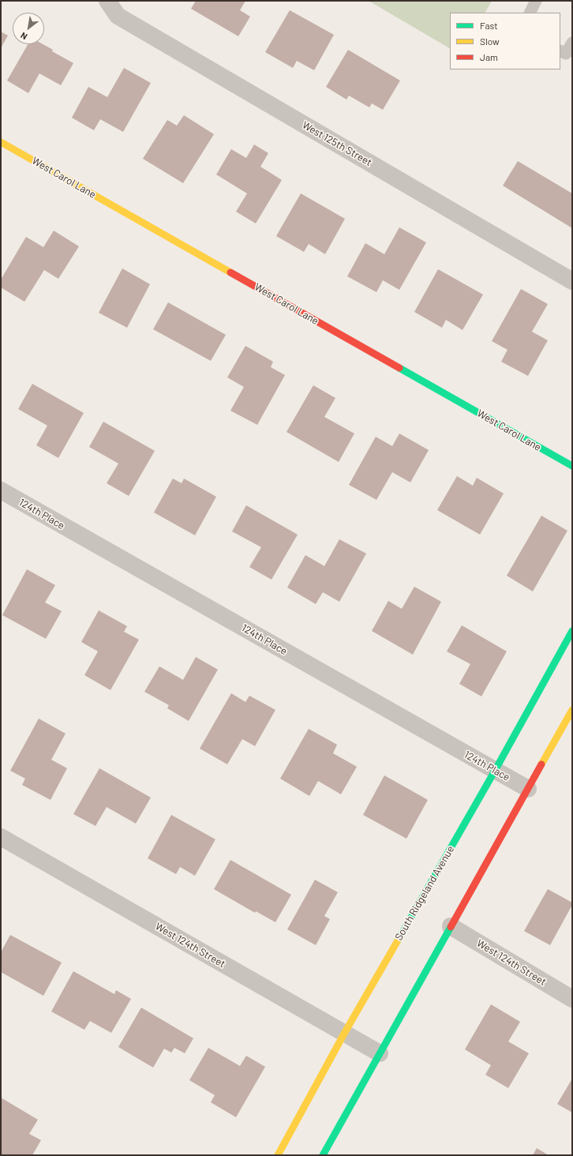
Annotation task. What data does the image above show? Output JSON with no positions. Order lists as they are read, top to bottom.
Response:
{
  "streets": {
    "main road": ["West Carol Lane", "South Ridgeland Avenue"],
    "street": ["West 125th Street", "124th Place", "West 124th Street"]
  },
  "crossings": [
    ["124th Place", "South Ridgeland Avenue"],
    ["South Ridgeland Avenue", "West 124th Street"]
  ],
  "legend": ["Fast", "Slow", "Jam"],
  "north": "bottom left"
}
